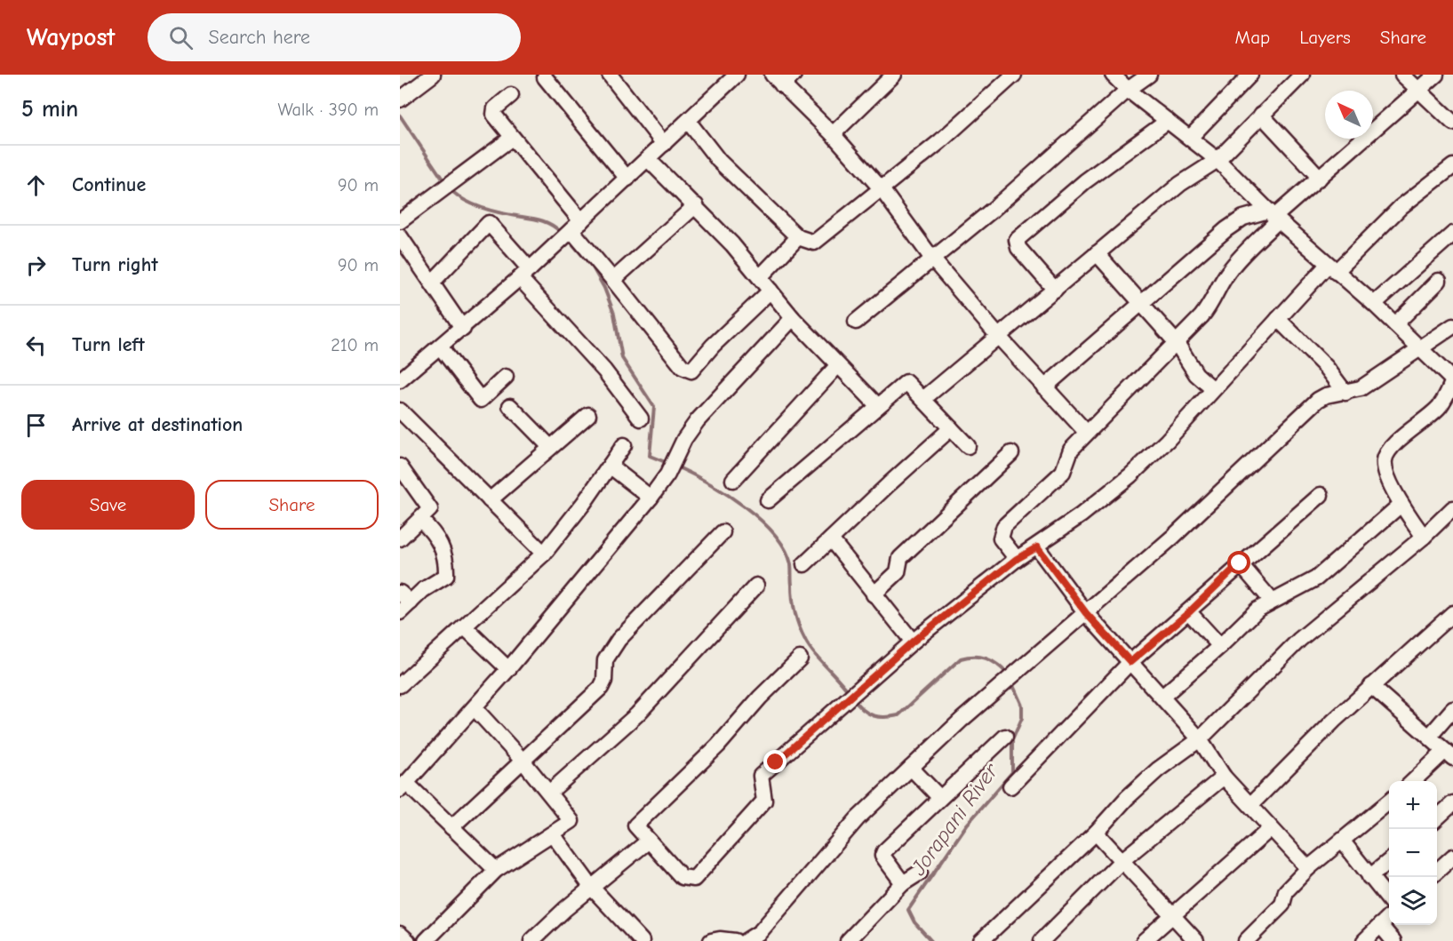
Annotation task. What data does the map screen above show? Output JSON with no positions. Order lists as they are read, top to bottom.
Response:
{
  "water": ["Jorapani River"],
  "north": "top left",
  "page": {
    "header": "Waypost",
    "search": "Search here",
    "nav": ["Map", "Layers", "Share"],
    "heading": ["5 min", "Walk · 390 m"],
    "list": [
      ["Continue", "90 m"],
      ["Turn right", "90 m"],
      ["Turn left", "210 m"],
      "Arrive at destination"
    ],
    "buttons": ["Save", "Share"],
    "map_buttons": ["+", "−"]
  }
}
